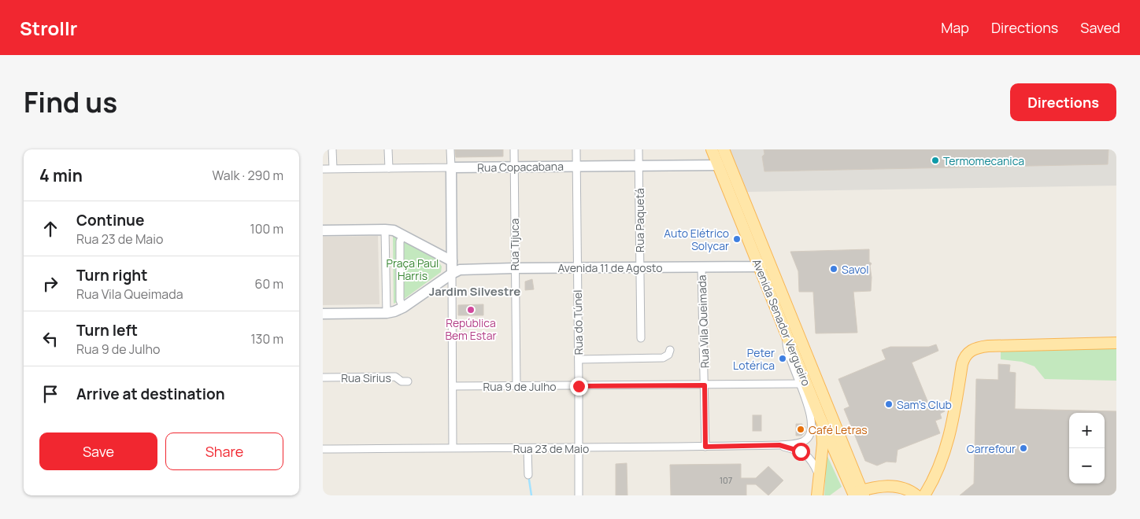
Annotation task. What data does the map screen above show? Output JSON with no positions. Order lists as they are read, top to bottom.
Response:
{
  "streets": {
    "main road": ["Avenida Senador Vergueiro"],
    "street": [
      "Rua Copacabana",
      "Rua Paquetá",
      "Rua Tijuca",
      "Avenida 11 de Agosto",
      "Rua Vila Queimada",
      "Rua do Túnel",
      "Rua Sirius",
      "Rua 9 de Julho",
      "Rua 23 de Maio"
    ]
  },
  "crossings": [
    ["Rua Copacabana", "Rua Paquetá"],
    ["Rua Copacabana", "Rua Tijuca"],
    ["Rua Copacabana", "Rua do Túnel"],
    ["Rua Copacabana", "Avenida Senador Vergueiro"],
    ["Rua Paquetá", "Avenida 11 de Agosto"],
    ["Rua Tijuca", "Avenida 11 de Agosto"],
    ["Rua Tijuca", "Rua 9 de Julho"],
    ["Avenida 11 de Agosto", "Rua Vila Queimada"],
    ["Avenida 11 de Agosto", "Rua do Túnel"],
    ["Avenida 11 de Agosto", "Avenida Senador Vergueiro"],
    ["Rua Vila Queimada", "Rua 9 de Julho"],
    ["Rua Vila Queimada", "Rua 23 de Maio"],
    ["Rua do Túnel", "Rua 9 de Julho"],
    ["Rua do Túnel", "Rua 23 de Maio"],
    ["Rua 9 de Julho", "Rua 23 de Maio"]
  ],
  "districts": ["Jardim Silvestre"],
  "parks": ["Praça Paul Harris"],
  "places": [
    "Termomecanica",
    "Auto Elétrico Solycar",
    "Savol",
    "República Bem Estar",
    "Peter Lotérica",
    "Sam's Club",
    "Café Letras",
    "Carrefour"
  ],
  "house_numbers": ["107"],
  "page": {
    "header": "Strollr",
    "nav": ["Map", "Directions", "Saved"],
    "title": "Find us",
    "buttons": [
      "Directions",
      ["Save", "Share"]
    ],
    "heading": ["4 min", "Walk · 290 m"],
    "list": [
      ["Continue", "Rua 23 de Maio", "100 m"],
      ["Turn right", "Rua Vila Queimada", "60 m"],
      ["Turn left", "Rua 9 de Julho", "130 m"],
      "Arrive at destination"
    ],
    "map_buttons": ["+", "−"]
  }
}
